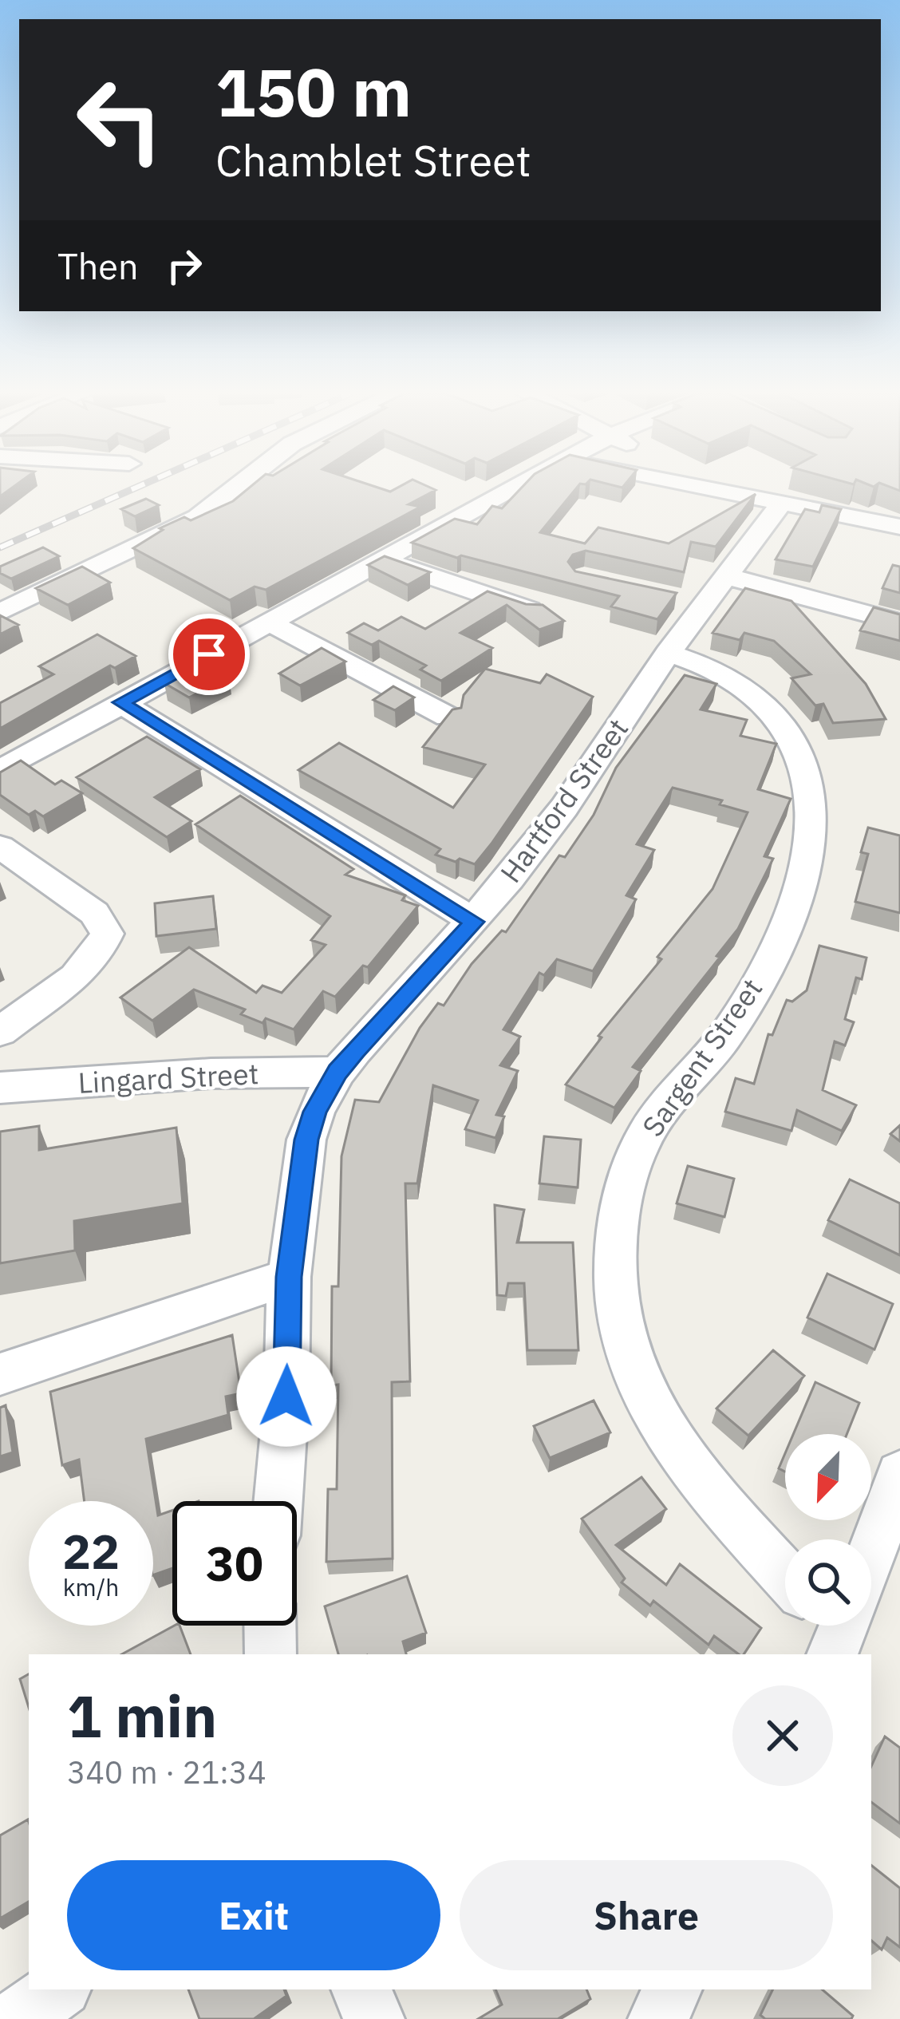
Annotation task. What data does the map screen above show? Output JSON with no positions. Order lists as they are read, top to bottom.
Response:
{
  "streets": {
    "street": ["Hartford Street", "Sargent Street", "Lingard Street"]
  },
  "crossings": [
    ["Hartford Street", "Sargent Street"],
    ["Hartford Street", "Lingard Street"]
  ],
  "north": "bottom left",
  "page": {
    "turn": ["150 m", "Chamblet Street"],
    "then": "Then",
    "speed": "22 km/h",
    "limit": "30",
    "heading": ["1 min", "340 m · 21:34"],
    "buttons": ["Exit", "Share"]
  }
}
